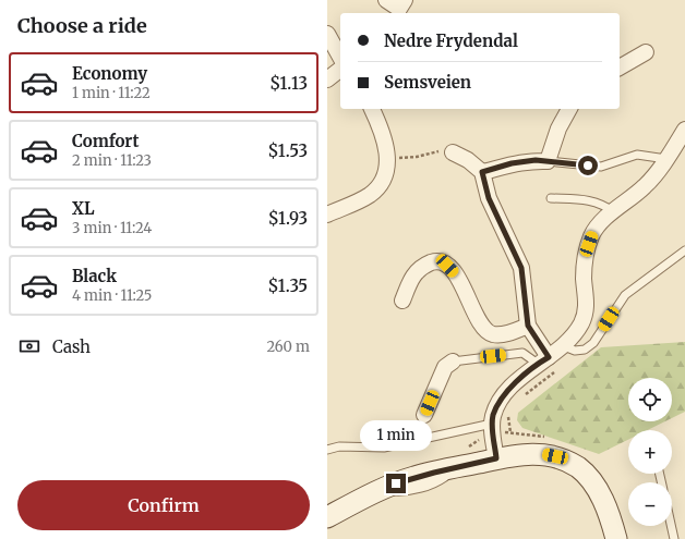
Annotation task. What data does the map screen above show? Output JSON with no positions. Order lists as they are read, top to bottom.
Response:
{
  "page": {
    "heading": "Choose a ride",
    "banner": ["Nedre Frydendal", "Semsveien"],
    "list": [
      {
        "name": "Economy",
        "note": "1 min · 11:22",
        "value": "$1.13"
      },
      {
        "name": "Comfort",
        "note": "2 min · 11:23",
        "value": "$1.53"
      },
      {
        "name": "XL",
        "note": "3 min · 11:24",
        "value": "$1.93"
      },
      {
        "name": "Black",
        "note": "4 min · 11:25",
        "value": "$1.35"
      }
    ],
    "pay": ["Cash", "260 m"],
    "map_buttons": ["+", "−"],
    "bubble": "1 min",
    "buttons": "Confirm"
  }
}
